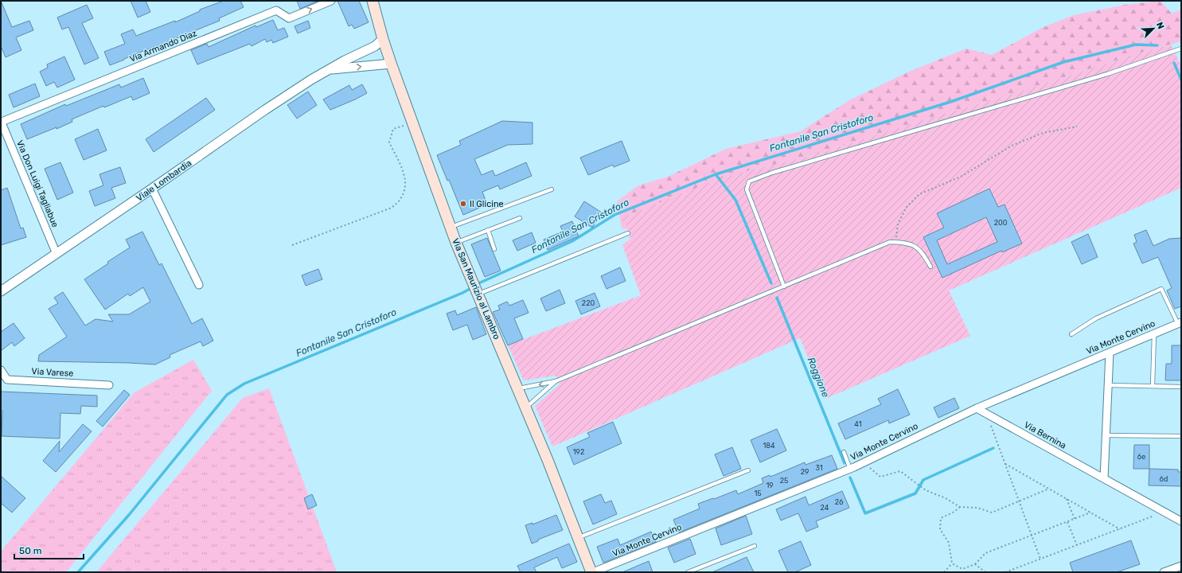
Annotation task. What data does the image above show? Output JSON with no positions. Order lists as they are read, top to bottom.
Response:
{
  "streets": {
    "main road": ["Via San Maurizio al Lambro"],
    "street": [
      "Via Armando Diaz",
      "Viale Lombardia",
      "Via Don Luigi Tagliabue",
      "Via Monte Cervino",
      "Via Varese",
      "Via Bernina"
    ]
  },
  "crossings": [
    ["Via Armando Diaz", "Via Don Luigi Tagliabue"],
    ["Viale Lombardia", "Via Don Luigi Tagliabue"],
    ["Viale Lombardia", "Via San Maurizio al Lambro"],
    ["Via San Maurizio al Lambro", "Via Monte Cervino"],
    ["Via Monte Cervino", "Via Bernina"]
  ],
  "one_way": ["Via Armando Diaz"],
  "water": ["Fontanile San Cristoforo", "Roggione"],
  "places": ["Il Glicine"],
  "house_numbers": [
    "200",
    "220",
    "41",
    "184",
    "192",
    "6e",
    "31",
    "29",
    "6d",
    "25",
    "19",
    "15",
    "26",
    "24"
  ],
  "scale_bar": "50 m",
  "north": "top right"
}
